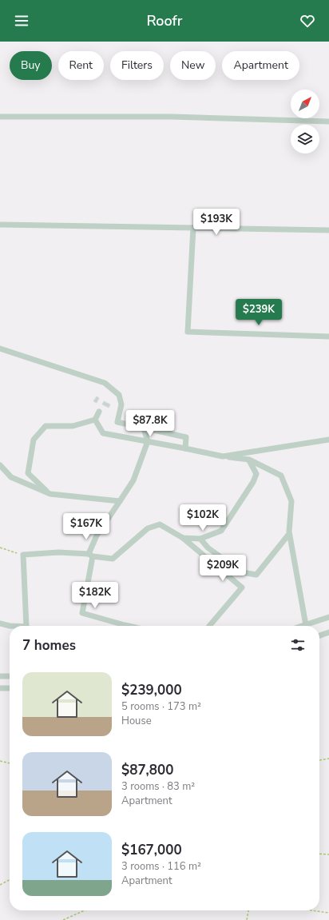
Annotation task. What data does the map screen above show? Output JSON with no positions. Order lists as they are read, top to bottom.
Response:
{
  "north": "top right",
  "page": {
    "header": "Roofr",
    "chip": [
      "Buy",
      "Rent",
      "Filters",
      "New",
      "Apartment"
    ],
    "price": [
      "$193K",
      "$239K",
      "$87.8K",
      "$102K",
      "$167K",
      "$209K",
      "$182K"
    ],
    "heading": "7 homes",
    "list": [
      {
        "name": "$239,000",
        "note": "5 rooms · 173 m² · House"
      },
      {
        "name": "$87,800",
        "note": "3 rooms · 83 m² · Apartment"
      },
      {
        "name": "$167,000",
        "note": "3 rooms · 116 m² · Apartment"
      }
    ]
  }
}
